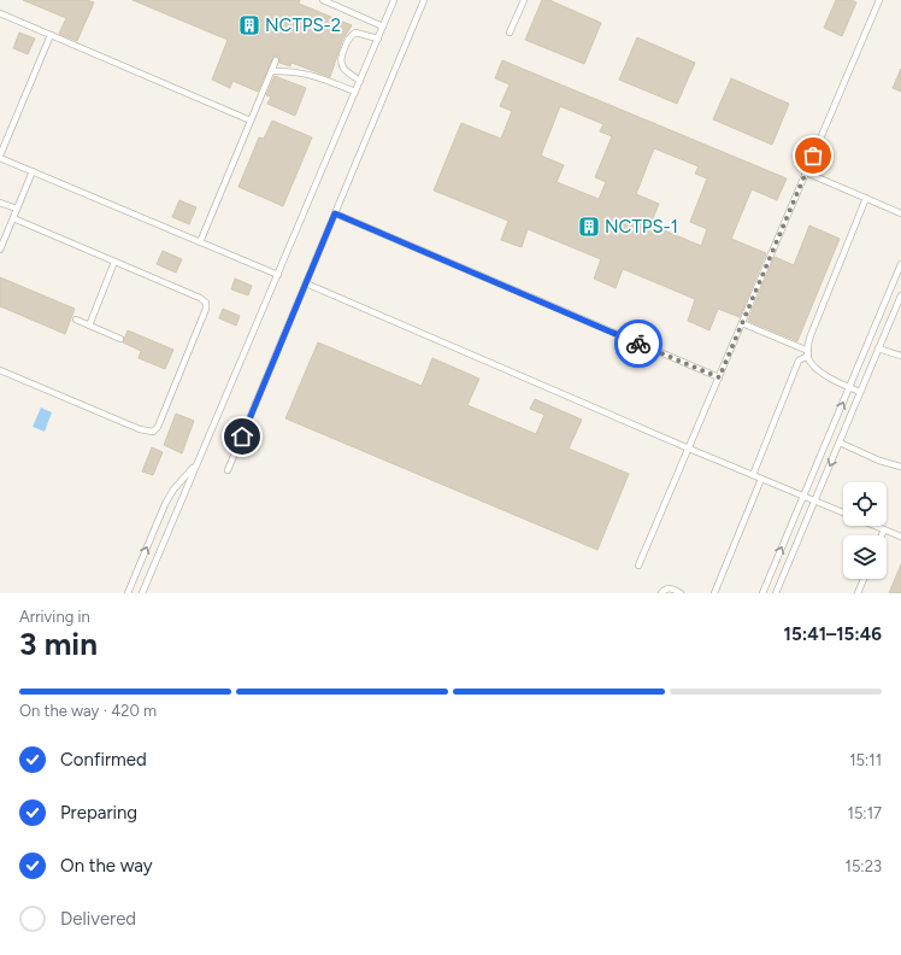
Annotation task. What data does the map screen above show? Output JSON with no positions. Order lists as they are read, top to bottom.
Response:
{
  "places": {
    "building": ["NCTPS-2", "NCTPS-1"]
  },
  "page": {
    "heading": ["3 min", "Arriving in", "15:41–15:46"],
    "bar": "On the way · 420 m",
    "list": [
      ["Confirmed", "15:11"],
      ["Preparing", "15:17"],
      ["On the way", "15:23"],
      "Delivered"
    ]
  }
}
